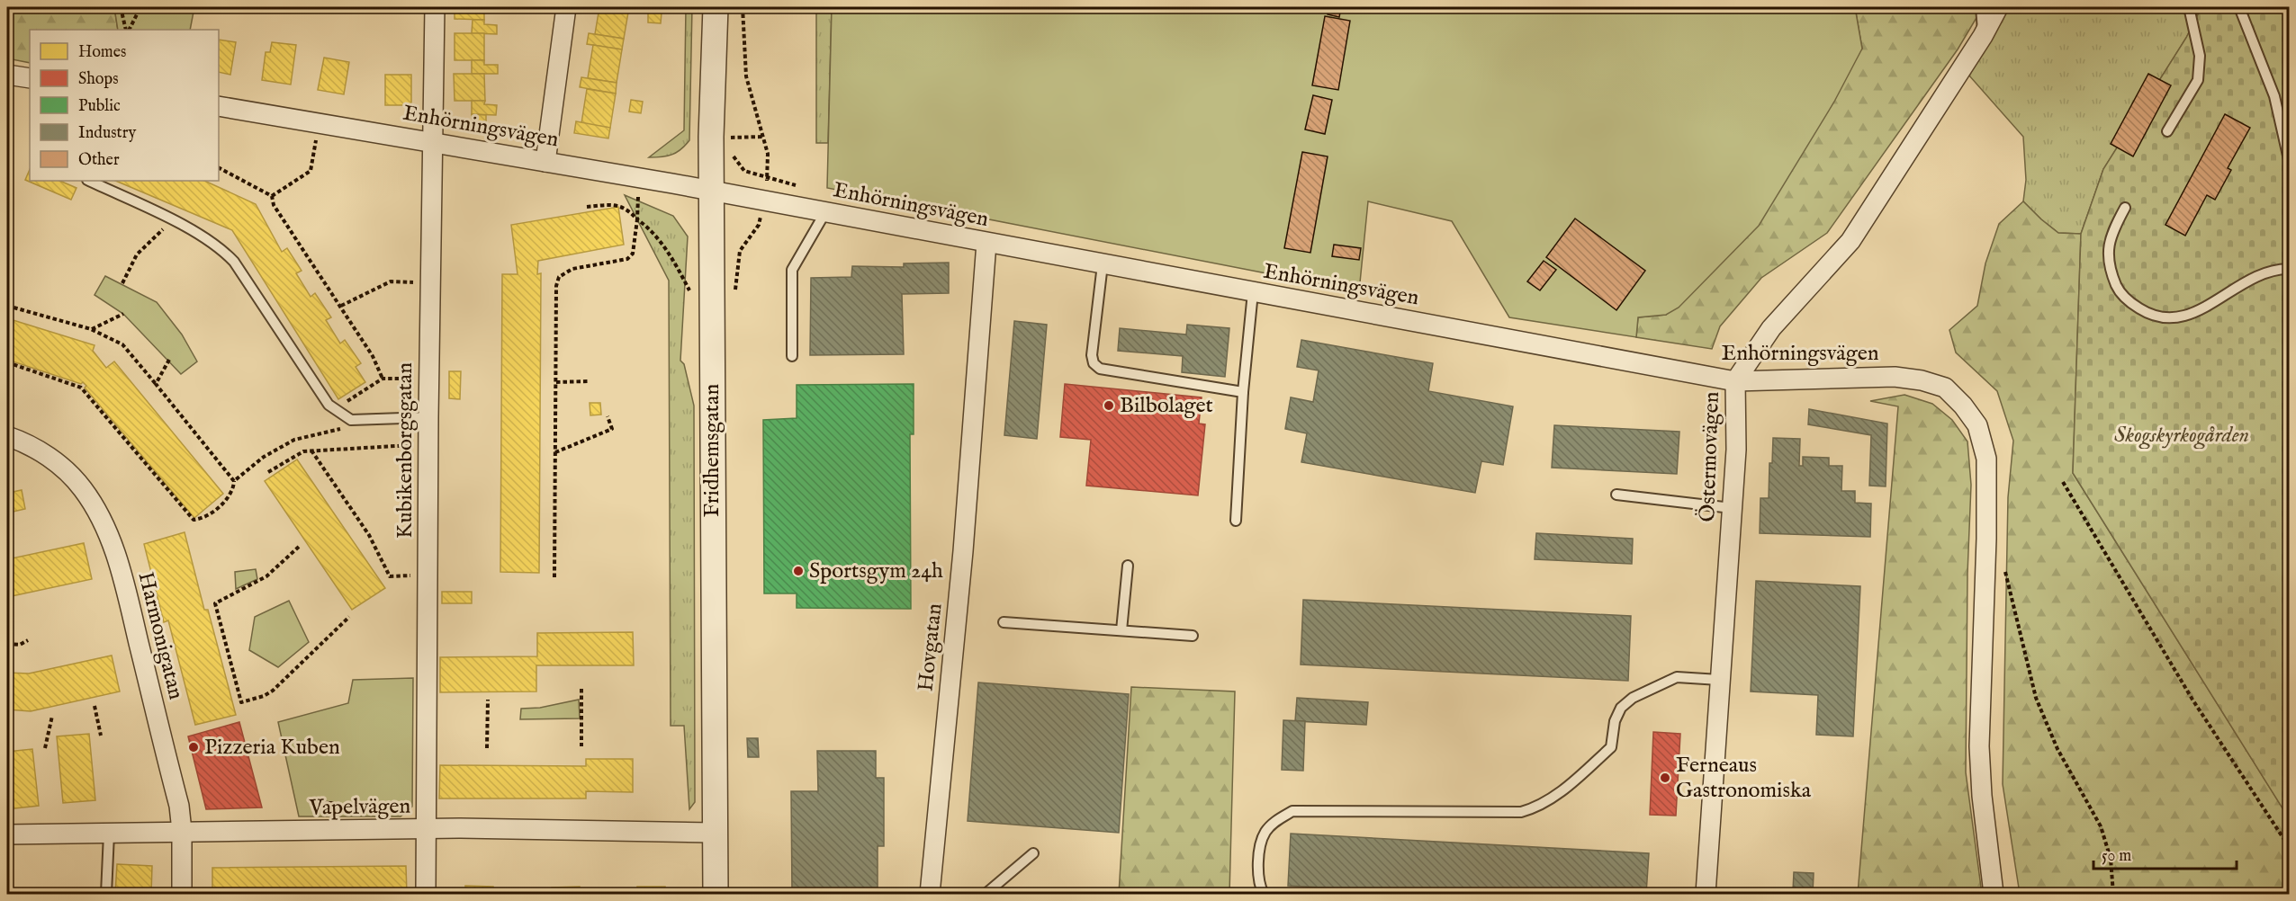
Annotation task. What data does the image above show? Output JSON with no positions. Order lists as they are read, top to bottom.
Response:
{
  "streets": {
    "street": [
      "Enhörningsvägen",
      "Kubikenborgsgatan",
      "Fridhemsgatan",
      "Östermovägen",
      "Harmonigatan",
      "Hovgatan",
      "Vapelvägen"
    ]
  },
  "crossings": [
    ["Enhörningsvägen", "Kubikenborgsgatan"],
    ["Enhörningsvägen", "Fridhemsgatan"],
    ["Enhörningsvägen", "Östermovägen"],
    ["Enhörningsvägen", "Hovgatan"],
    ["Kubikenborgsgatan", "Vapelvägen"],
    ["Fridhemsgatan", "Vapelvägen"],
    ["Harmonigatan", "Vapelvägen"]
  ],
  "parks": ["Skogskyrkogården"],
  "places": [
    "Bilbolaget",
    "Sportsgym 24h",
    "Pizzeria Kuben",
    "Ferneaus Gastronomiska"
  ],
  "legend": [
    "Homes",
    "Shops",
    "Public",
    "Industry",
    "Other"
  ],
  "scale_bar": "50 m"
}
